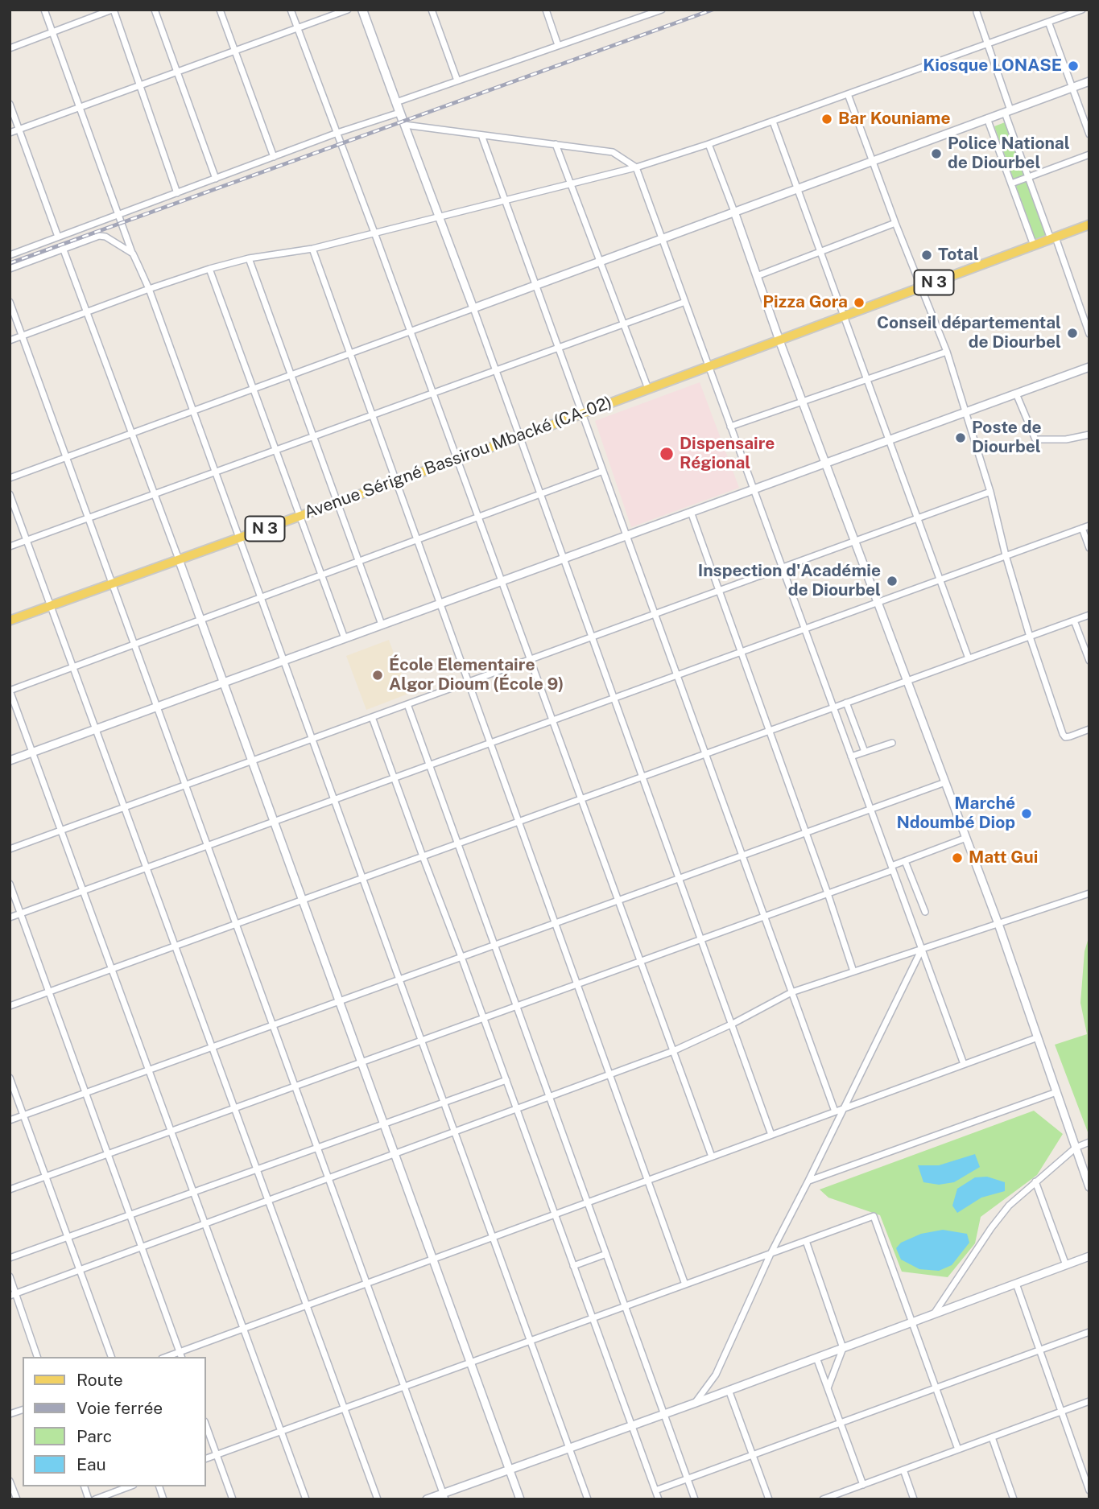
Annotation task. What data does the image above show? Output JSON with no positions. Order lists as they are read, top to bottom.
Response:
{
  "streets": {
    "main road": ["N 3", "Avenue Sérigné Bassirou Mbacké (CA-02)"]
  },
  "crossings": [
    ["N 3", "Avenue Sérigné Bassirou Mbacké (CA-02)"]
  ],
  "places": [
    "Kiosque LONASE",
    "Bar Kouniame",
    "Police National de Diourbel",
    "Total",
    "Pizza Gora",
    "Conseil départemental de Diourbel",
    "Poste de Diourbel",
    "Dispensaire Régional",
    "Inspection d'Académie de Diourbel",
    "École Elementaire Algor Dioum (École 9)",
    "Marché Ndoumbé Diop",
    "Matt Gui"
  ],
  "legend": [
    "Route",
    "Voie ferrée",
    "Parc",
    "Eau"
  ]
}
